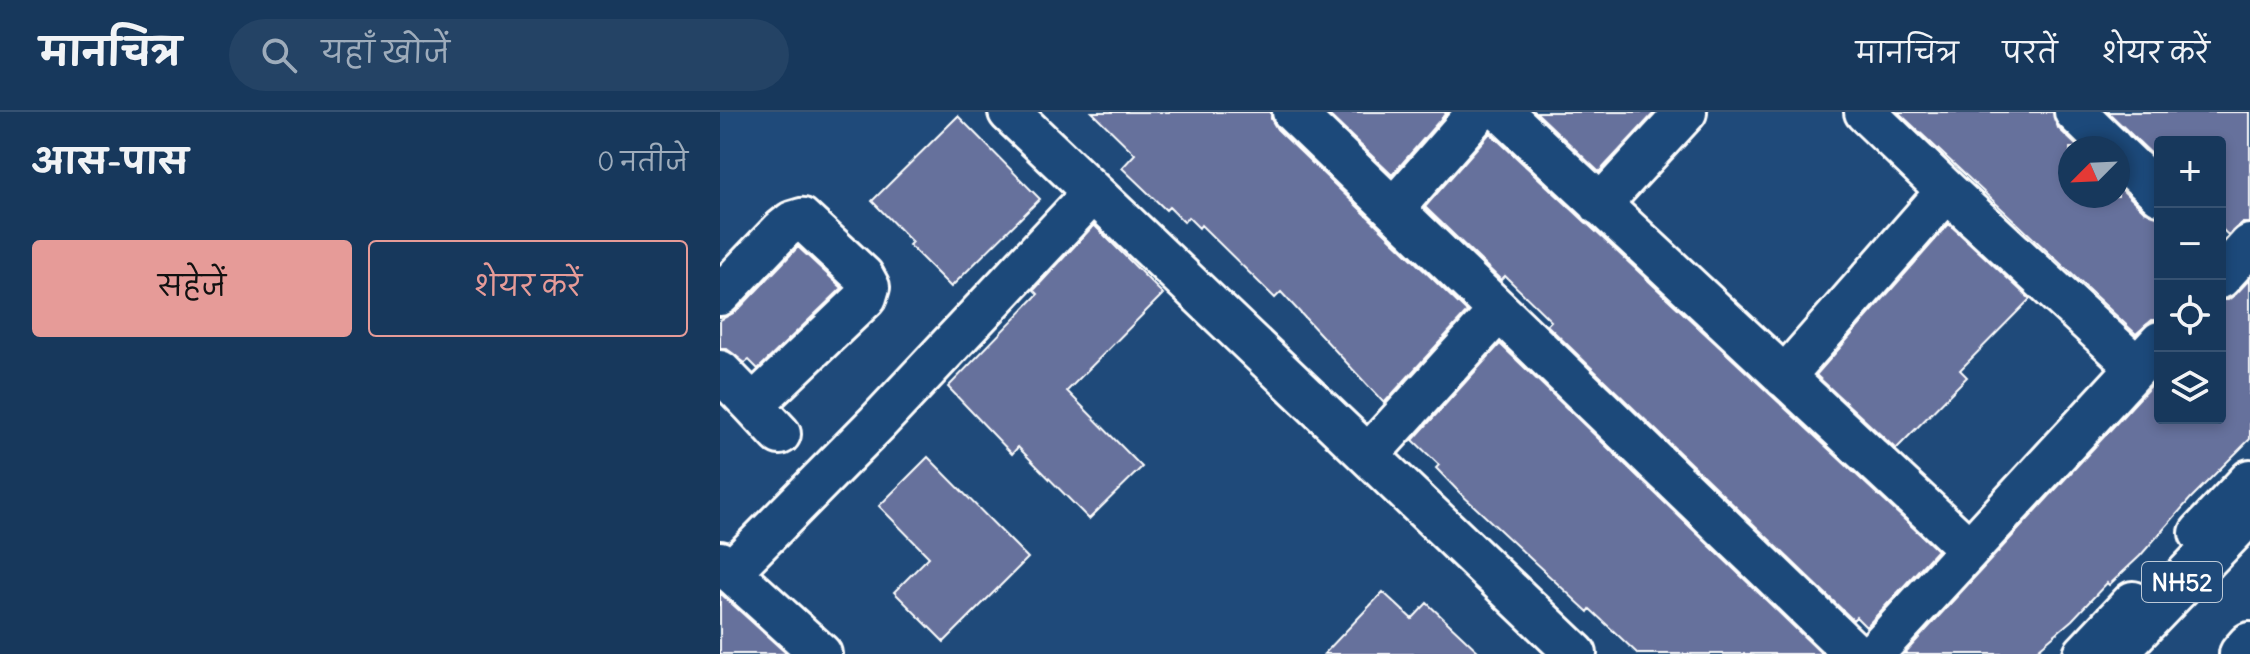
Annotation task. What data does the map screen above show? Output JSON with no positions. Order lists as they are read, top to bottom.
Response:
{
  "streets": {
    "highway": ["NH52"]
  },
  "north": "bottom left",
  "page": {
    "header": "मानचित्र",
    "search": "यहाँ खोजें",
    "nav": ["मानचित्र", "परतें", "शेयर करें"],
    "heading": ["आस-पास", "0 नतीजे"],
    "map_buttons": ["+", "−"],
    "buttons": ["सहेजें", "शेयर करें"]
  }
}
